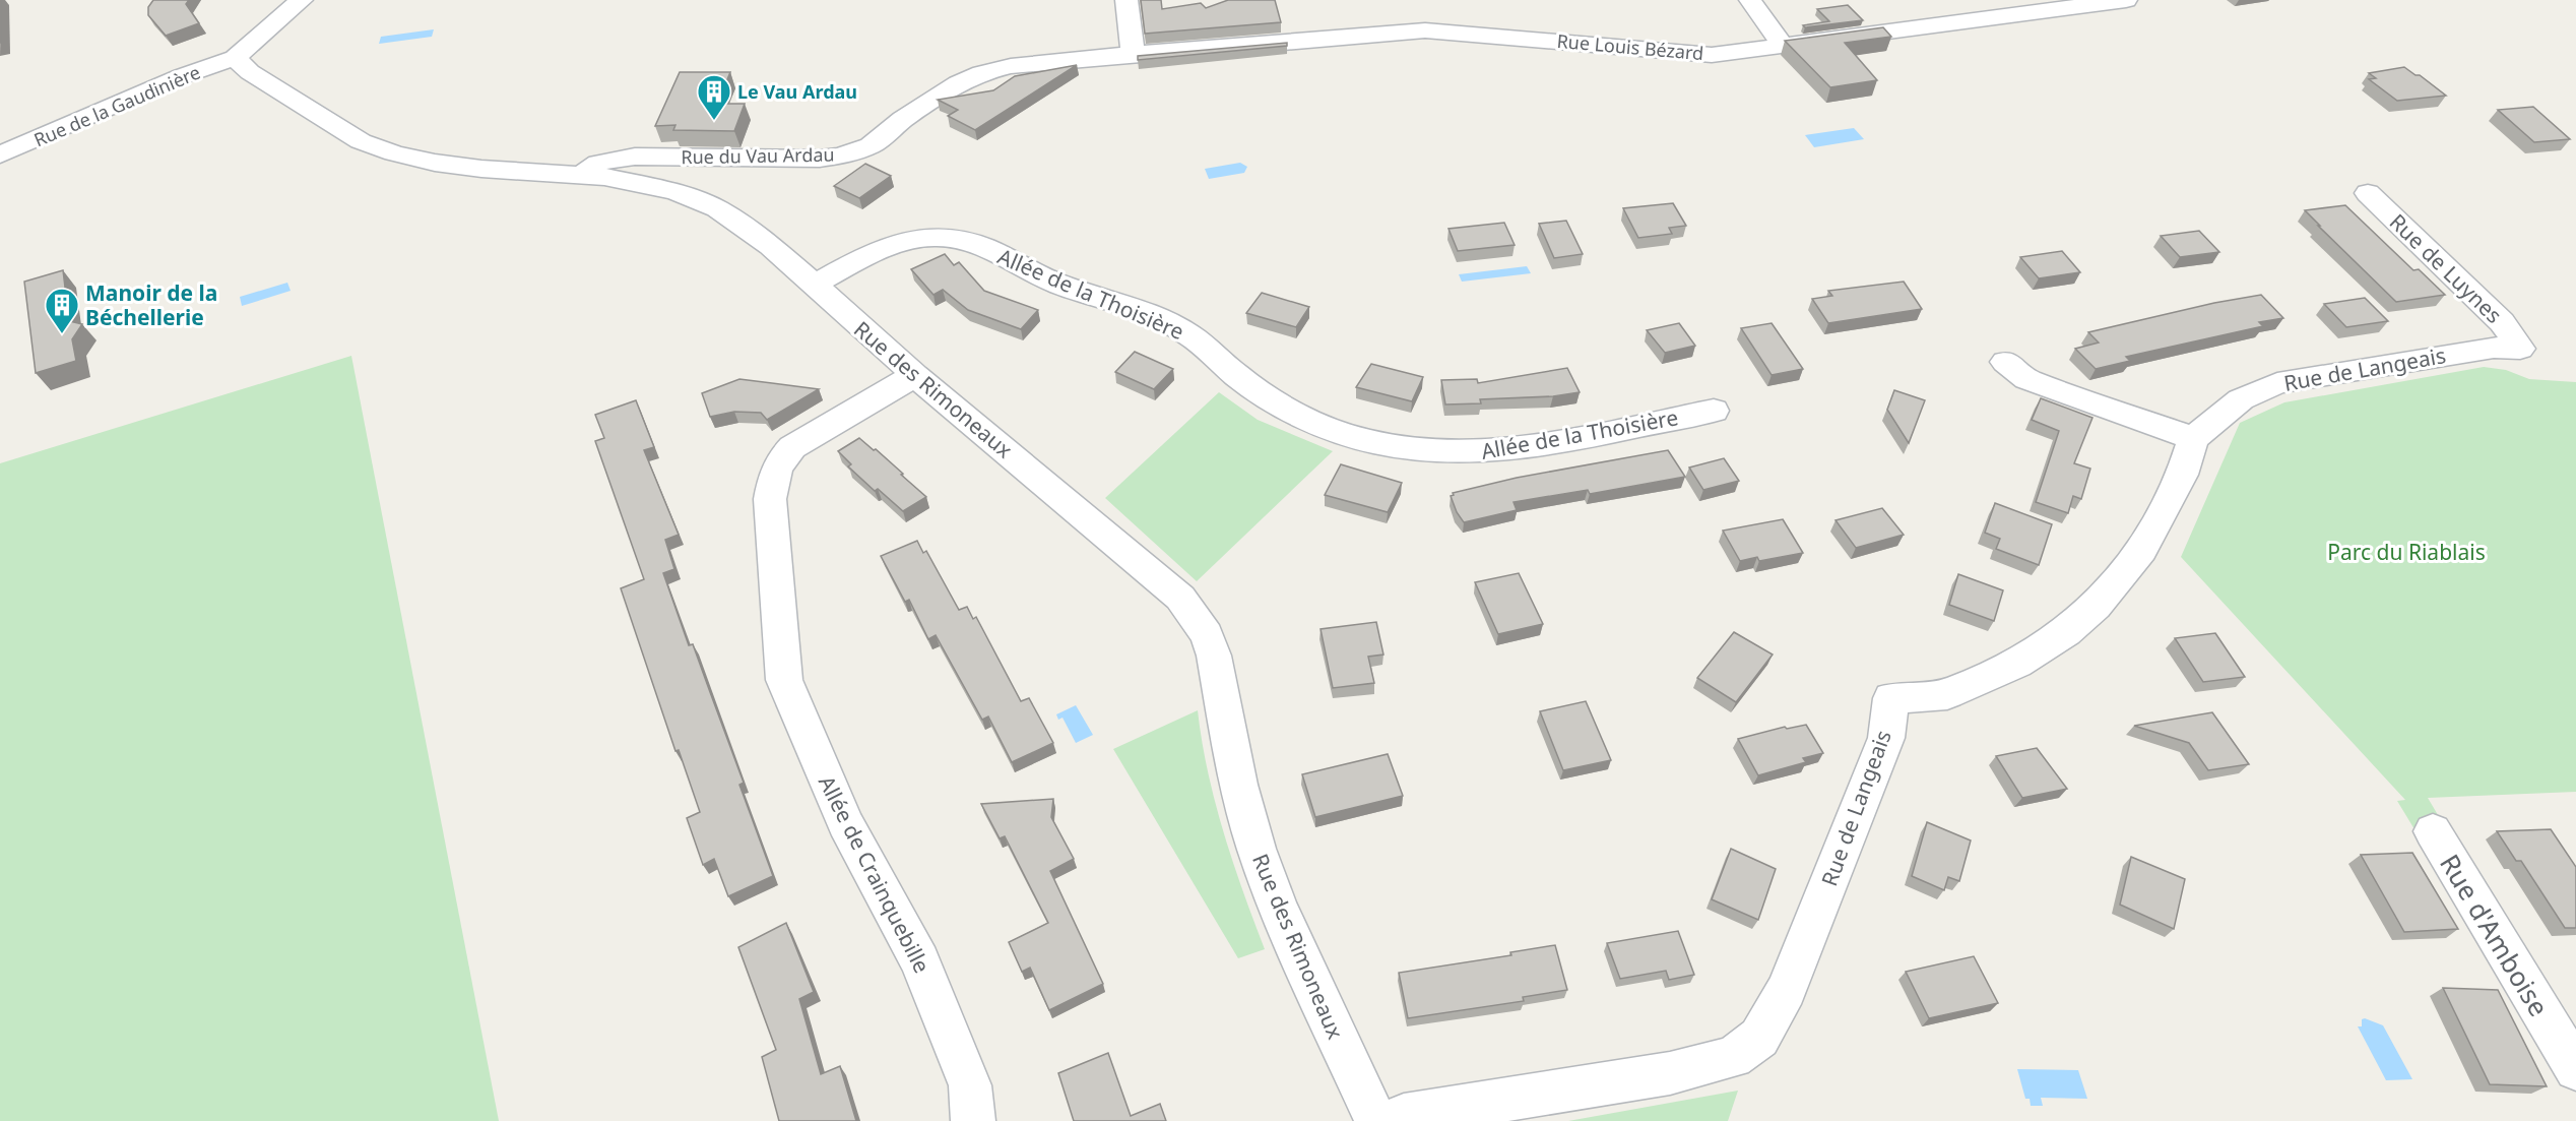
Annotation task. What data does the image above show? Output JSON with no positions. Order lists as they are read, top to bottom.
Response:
{
  "streets": {
    "street": [
      "Rue Louis Bézard",
      "Rue de la Gaudinière",
      "Rue du Vau Ardau",
      "Rue de Luynes",
      "Allée de la Thoisière",
      "Rue de Langeais",
      "Rue des Rimoneaux",
      "Allée de Crainquebille",
      "Rue d'Amboise"
    ]
  },
  "crossings": [
    ["Rue Louis Bézard", "Rue du Vau Ardau"],
    ["Rue de la Gaudinière", "Rue des Rimoneaux"],
    ["Rue du Vau Ardau", "Rue des Rimoneaux"],
    ["Rue de Luynes", "Rue de Langeais"],
    ["Allée de la Thoisière", "Rue des Rimoneaux"],
    ["Rue des Rimoneaux", "Allée de Crainquebille"]
  ],
  "parks": ["Parc du Riablais"],
  "places": {
    "building": ["Le Vau Ardau", "Manoir de la Béchellerie"]
  }
}
